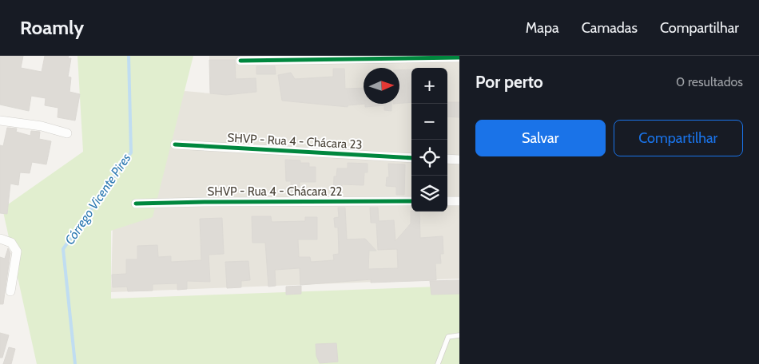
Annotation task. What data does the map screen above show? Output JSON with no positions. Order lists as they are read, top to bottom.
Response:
{
  "streets": {
    "street": ["SHVP - Rua 4 - Chácara 23", "SHVP - Rua 4 - Chácara 22"]
  },
  "water": ["Córrego Vicente Pires"],
  "north": "right",
  "page": {
    "header": "Roamly",
    "nav": ["Mapa", "Camadas", "Compartilhar"],
    "heading": ["Por perto", "0 resultados"],
    "map_buttons": ["+", "−"],
    "buttons": ["Salvar", "Compartilhar"]
  }
}
